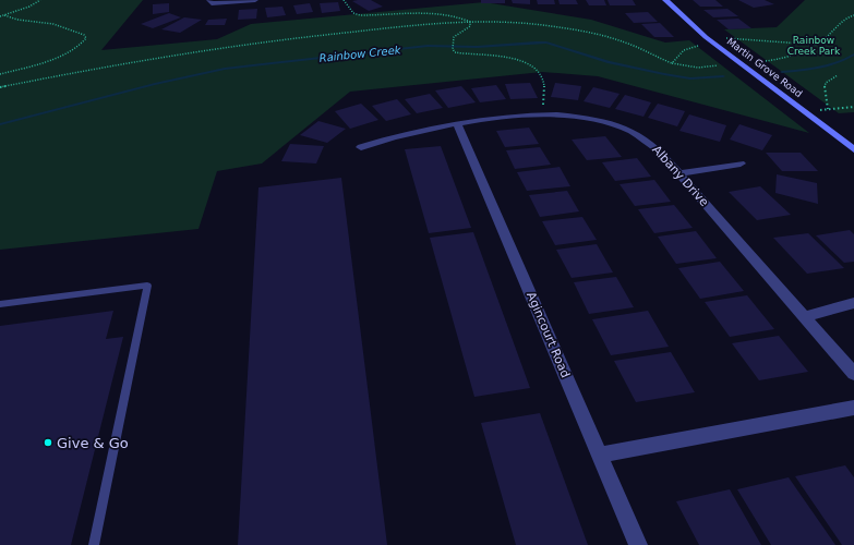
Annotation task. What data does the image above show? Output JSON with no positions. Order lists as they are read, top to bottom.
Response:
{
  "streets": {
    "street": ["Martin Grove Road", "Albany Drive", "Agincourt Road"]
  },
  "crossings": [
    ["Albany Drive", "Agincourt Road"]
  ],
  "water": ["Rainbow Creek"],
  "parks": ["Rainbow Creek Park"],
  "places": ["Give & Go"]
}
